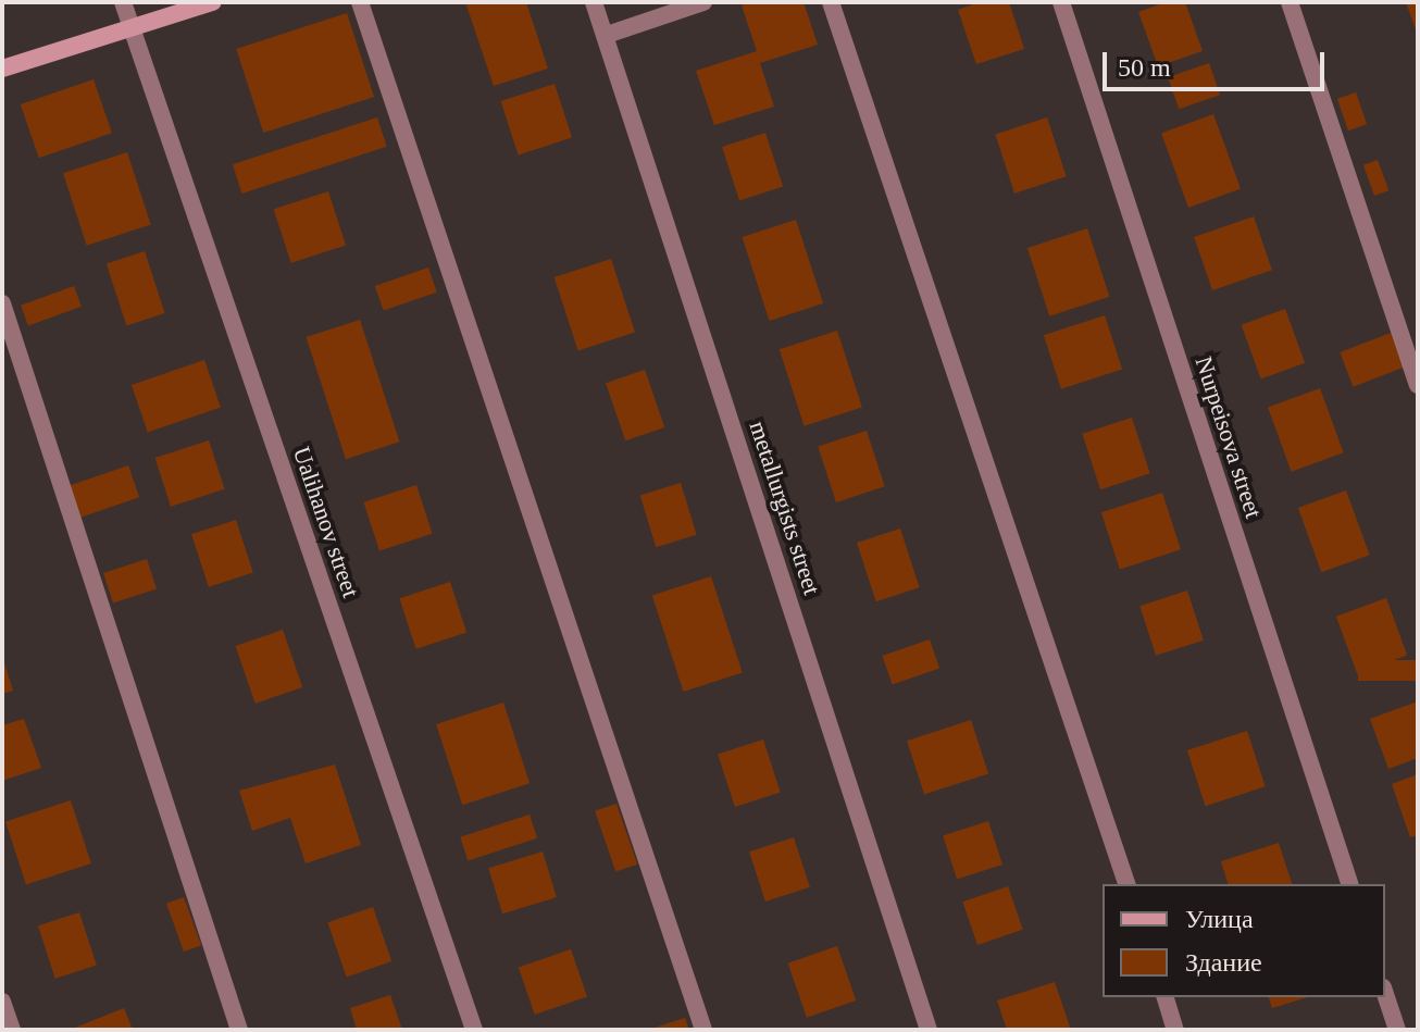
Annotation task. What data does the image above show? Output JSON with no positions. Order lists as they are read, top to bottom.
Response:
{
  "streets": {
    "street": ["Nurpeisova street", "metallurgists street", "Ualihanov street"]
  },
  "legend": ["Улица", "Здание"],
  "scale_bar": "50 m"
}
